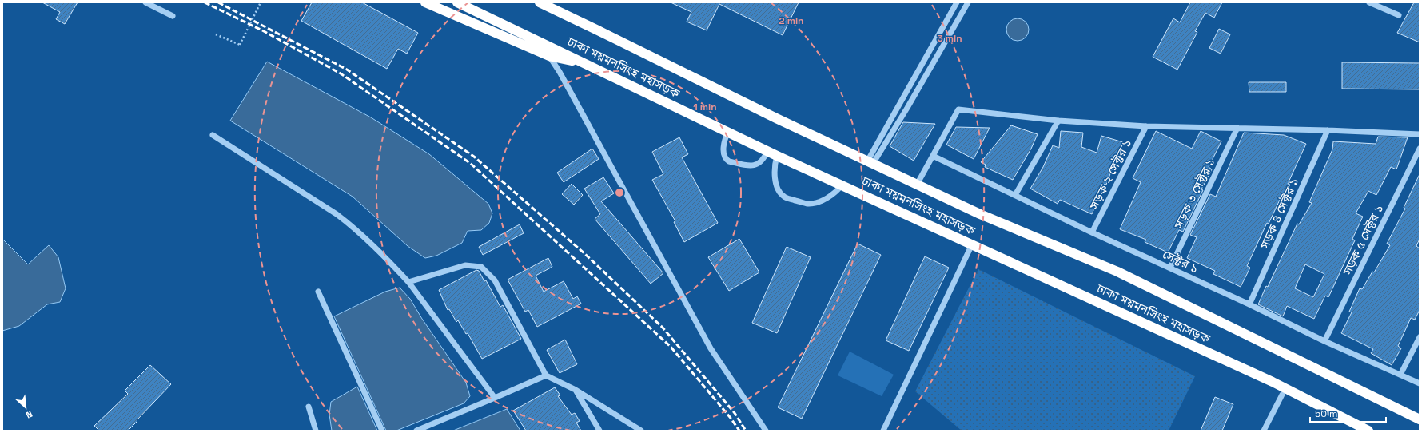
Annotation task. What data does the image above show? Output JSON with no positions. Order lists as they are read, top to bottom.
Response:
{
  "streets": {
    "highway": ["ঢাকা ময়মনসিংহ মহাসড়ক"],
    "street": [
      "সড়ক ২ সেক্টর ১",
      "সড়ক ৩ সেক্টর ১",
      "সড়ক ৪ সেক্টর ১",
      "সড়ক ৫ সেক্টর ১",
      "সেক্টর ১"
    ]
  },
  "crossings": [
    ["সড়ক ২ সেক্টর ১", "সেক্টর ১"],
    ["সড়ক ৩ সেক্টর ১", "সেক্টর ১"],
    ["সড়ক ৪ সেক্টর ১", "সেক্টর ১"],
    ["সড়ক ৫ সেক্টর ১", "সেক্টর ১"]
  ],
  "scale_bar": "50 m",
  "north": "bottom right",
  "rings": ["2 min", "3 min", "1 min"]
}
